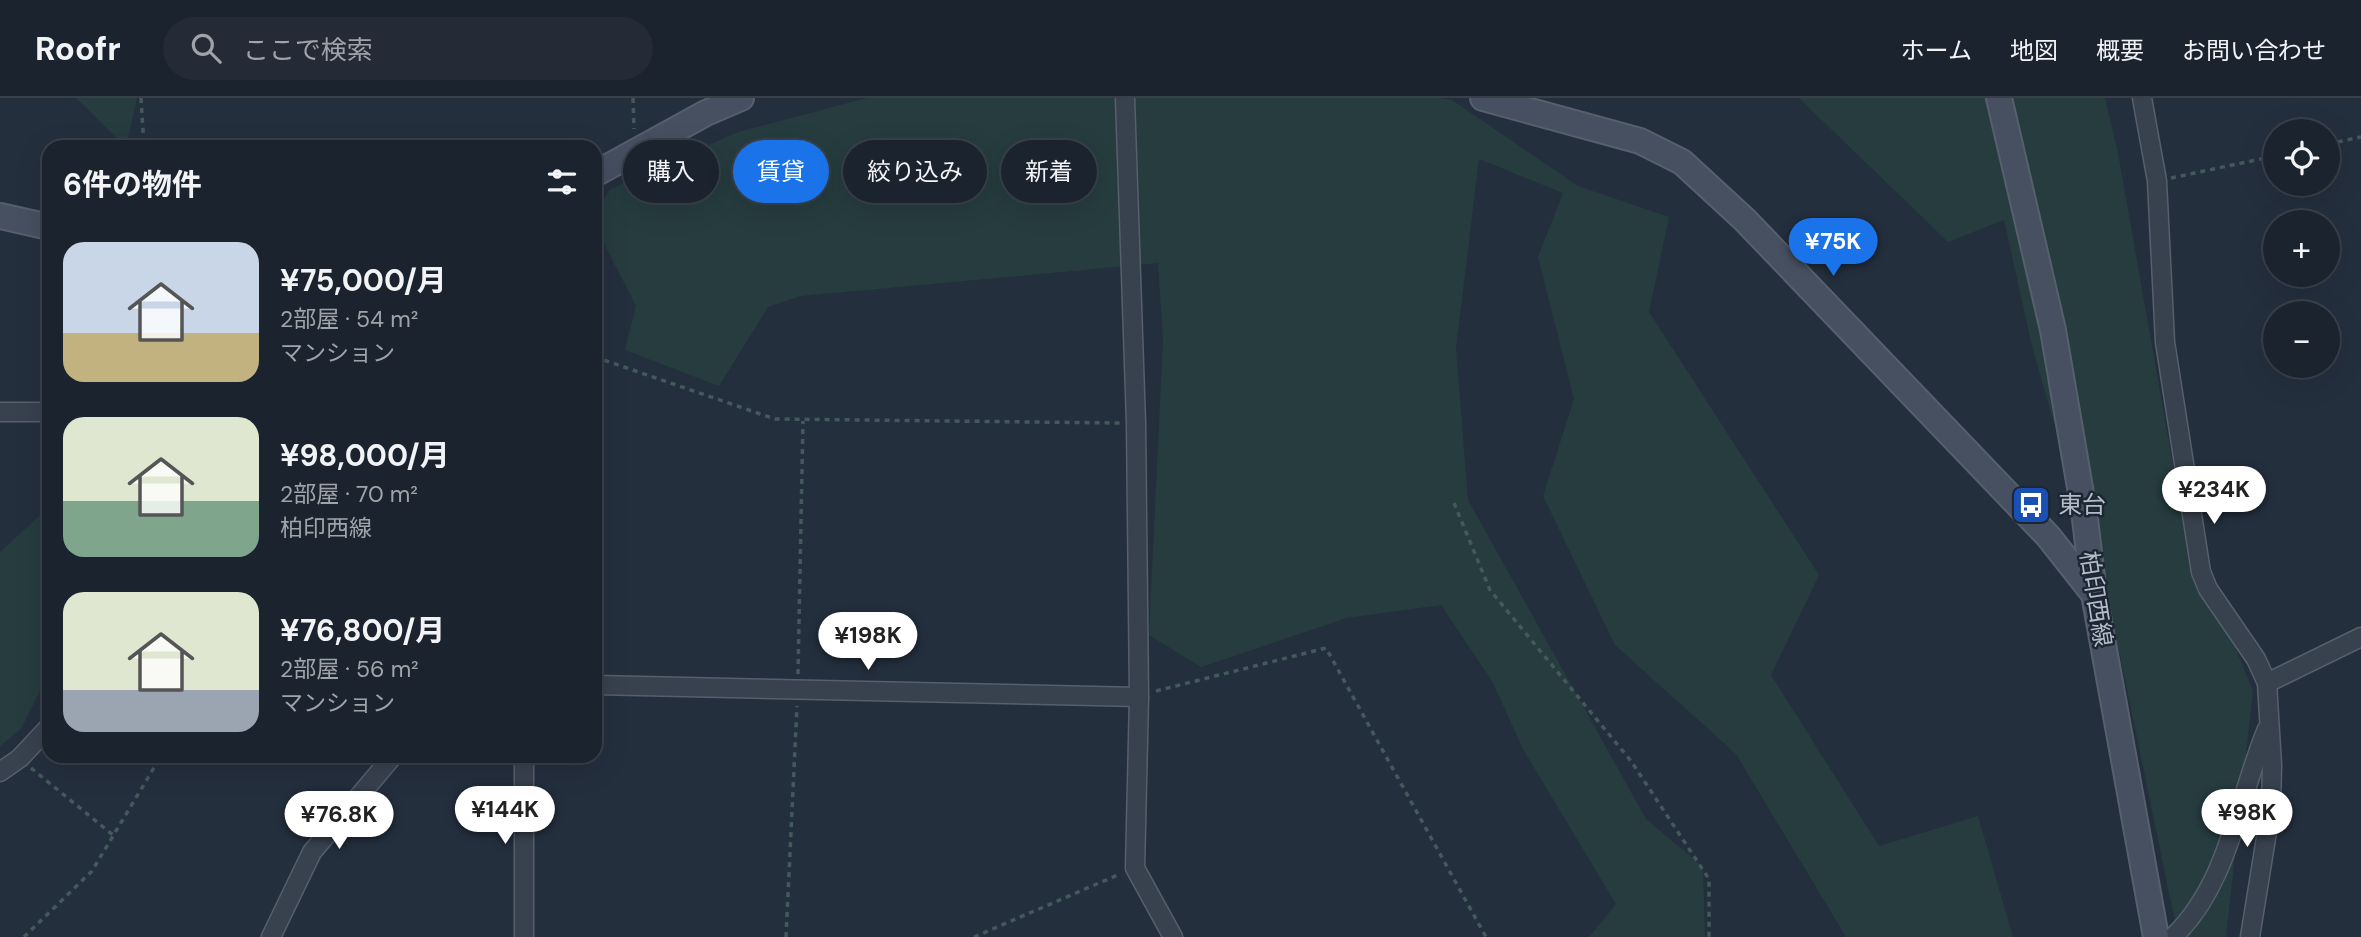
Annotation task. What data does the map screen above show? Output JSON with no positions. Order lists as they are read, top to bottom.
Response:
{
  "streets": {
    "street": ["柏印西線"]
  },
  "places": {
    "bus stop": ["東台"]
  },
  "page": {
    "header": "Roofr",
    "search": "ここで検索",
    "nav": [
      "ホーム",
      "地図",
      "概要",
      "お問い合わせ"
    ],
    "map_buttons": ["+", "−"],
    "chip": [
      "購入",
      "賃貸",
      "絞り込み",
      "新着"
    ],
    "heading": "6件の物件",
    "price": [
      "¥75K",
      "¥234K",
      "¥198K",
      "¥144K",
      "¥98K",
      "¥76.8K"
    ],
    "list": [
      {
        "name": "¥75,000/月",
        "note": "2部屋 · 54 m² · マンション"
      },
      {
        "name": "¥98,000/月",
        "note": "2部屋 · 70 m² · 柏印西線"
      },
      {
        "name": "¥76,800/月",
        "note": "2部屋 · 56 m² · マンション"
      }
    ]
  }
}
